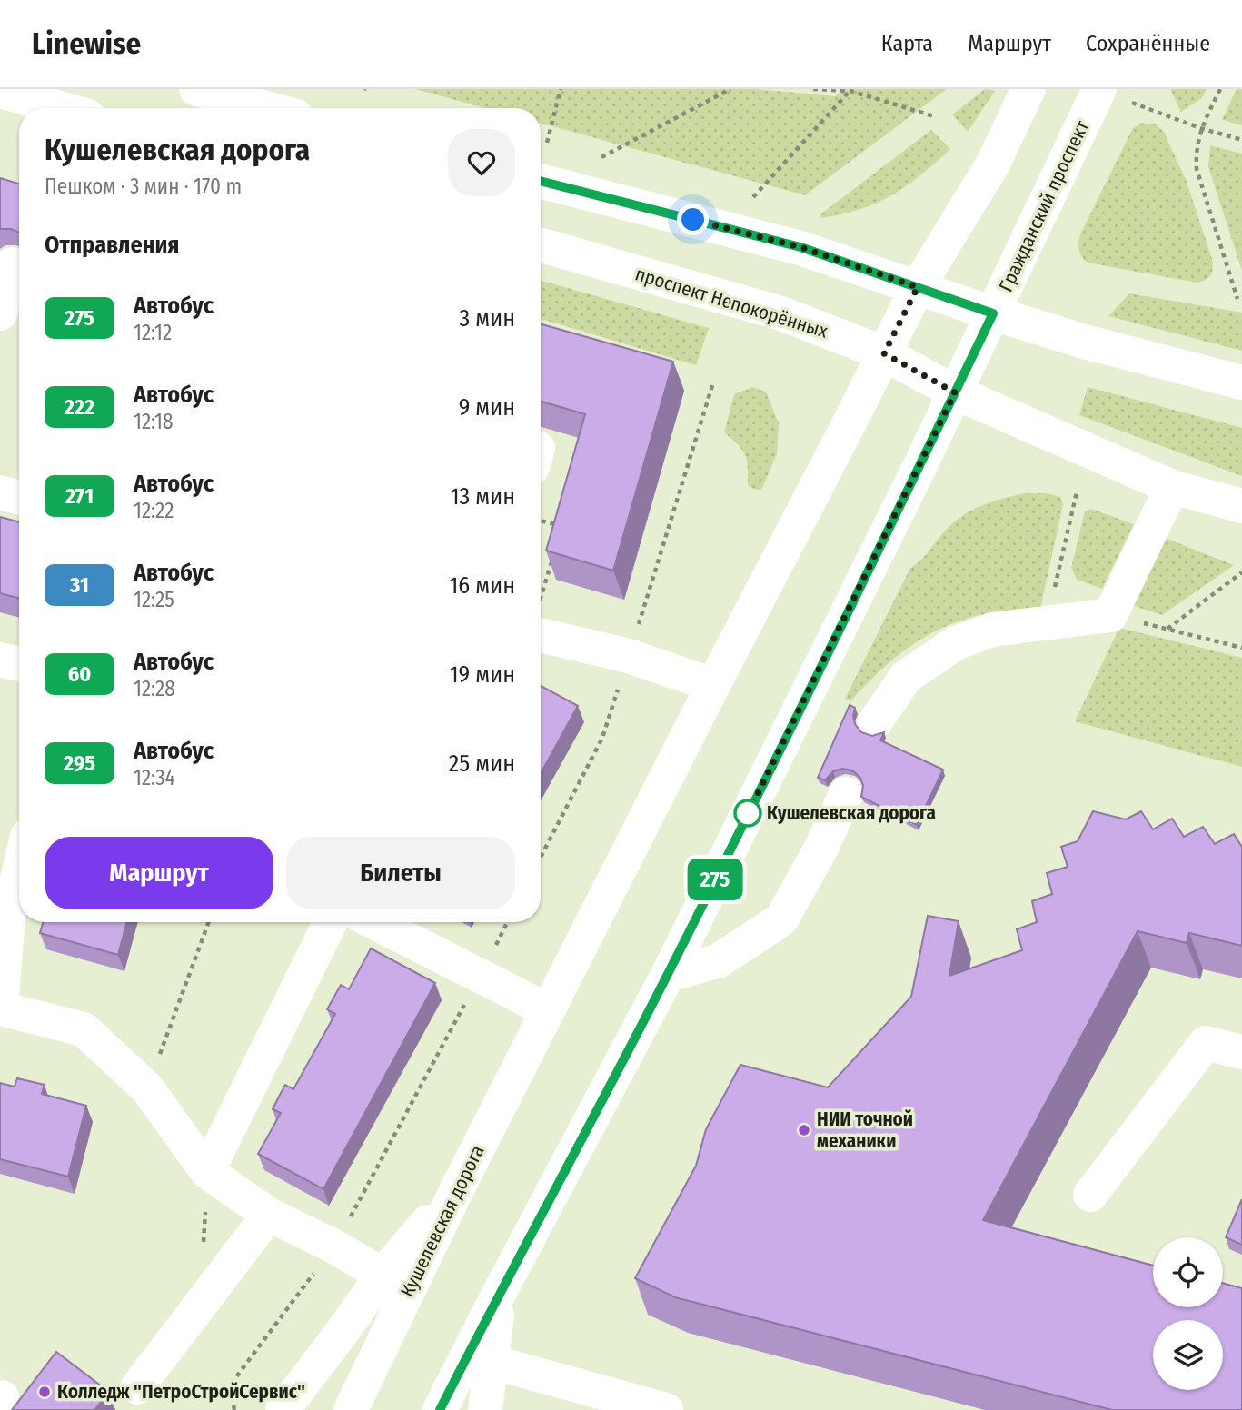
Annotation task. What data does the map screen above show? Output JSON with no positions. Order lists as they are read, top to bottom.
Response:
{
  "streets": {
    "main road": ["Гражданский проспект", "проспект Непокорённых", "Кушелевская дорога"]
  },
  "crossings": [
    ["Гражданский проспект", "проспект Непокорённых"],
    ["проспект Непокорённых", "Кушелевская дорога"]
  ],
  "places": ["Кушелевская дорога", "НИИ точной механики", "Колледж \"ПетроСтройСервис\""],
  "lines": ["bus line 275"],
  "page": {
    "header": "Linewise",
    "nav": ["Карта", "Маршрут", "Сохранённые"],
    "on_map": "275",
    "heading": [
      ["Кушелевская дорога", "Пешком · 3 мин · 170 m"],
      "Отправления"
    ],
    "list": [
      {
        "mark": "275",
        "name": "Автобус",
        "note": "12:12",
        "value": "3 мин"
      },
      {
        "mark": "222",
        "name": "Автобус",
        "note": "12:18",
        "value": "9 мин"
      },
      {
        "mark": "271",
        "name": "Автобус",
        "note": "12:22",
        "value": "13 мин"
      },
      {
        "mark": "31",
        "name": "Автобус",
        "note": "12:25",
        "value": "16 мин"
      },
      {
        "mark": "60",
        "name": "Автобус",
        "note": "12:28",
        "value": "19 мин"
      },
      {
        "mark": "295",
        "name": "Автобус",
        "note": "12:34",
        "value": "25 мин"
      }
    ],
    "buttons": ["Маршрут", "Билеты"]
  }
}
